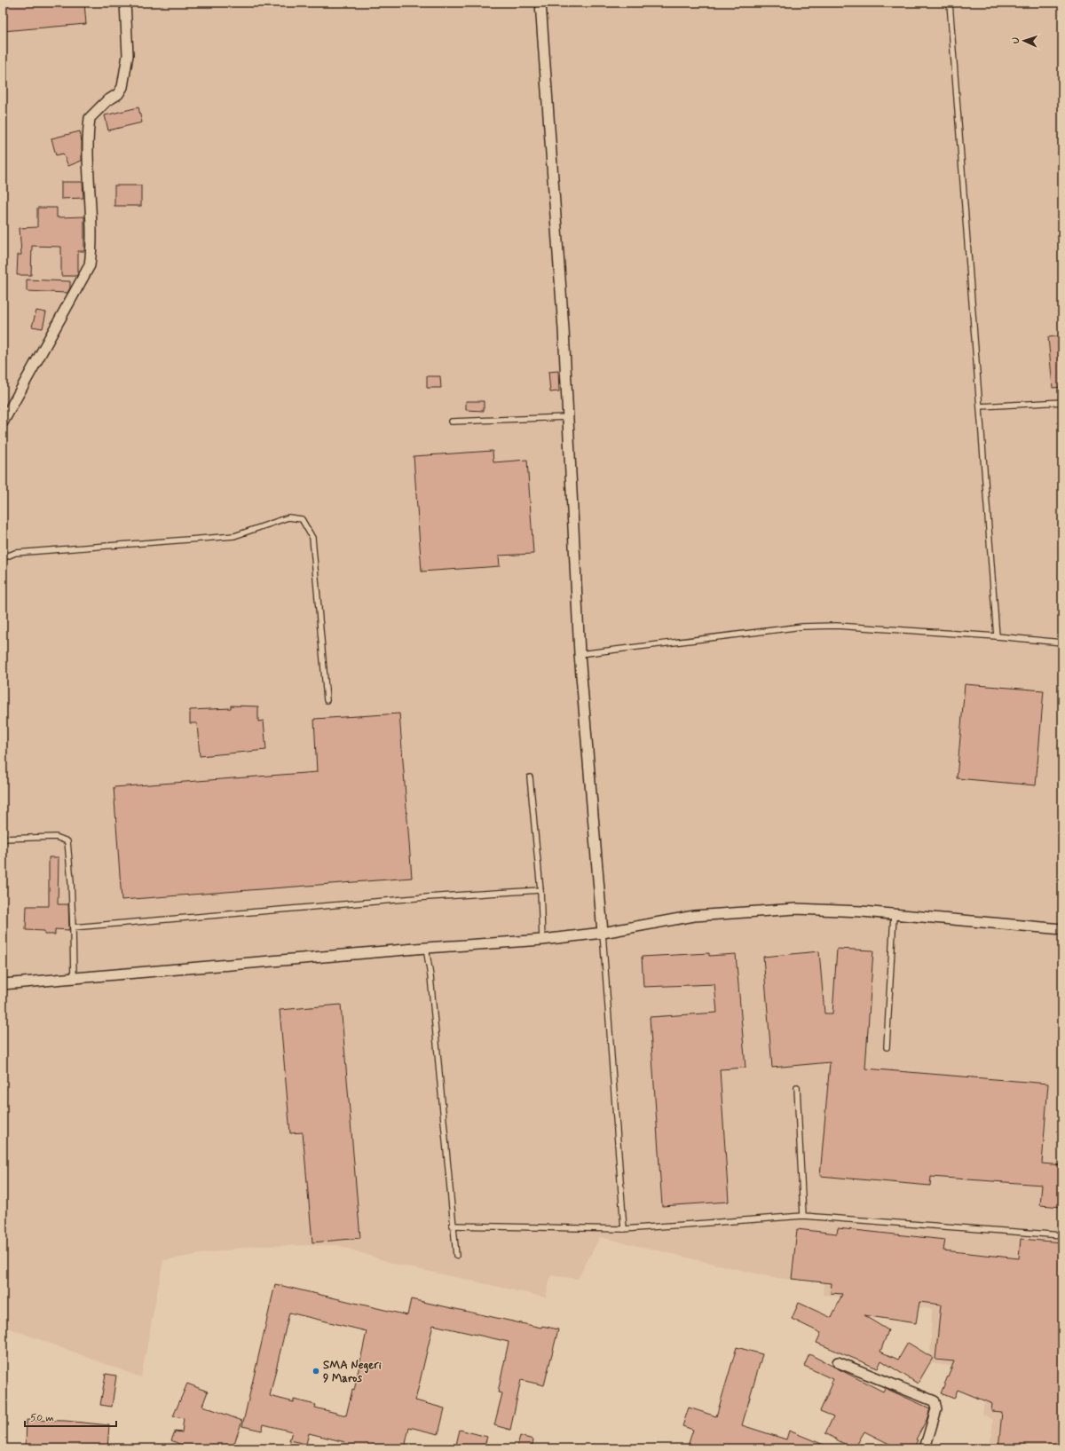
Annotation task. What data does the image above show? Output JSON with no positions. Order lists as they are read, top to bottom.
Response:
{
  "places": ["SMA Negeri 9 Maros"],
  "scale_bar": "50 m",
  "north": "left"
}
